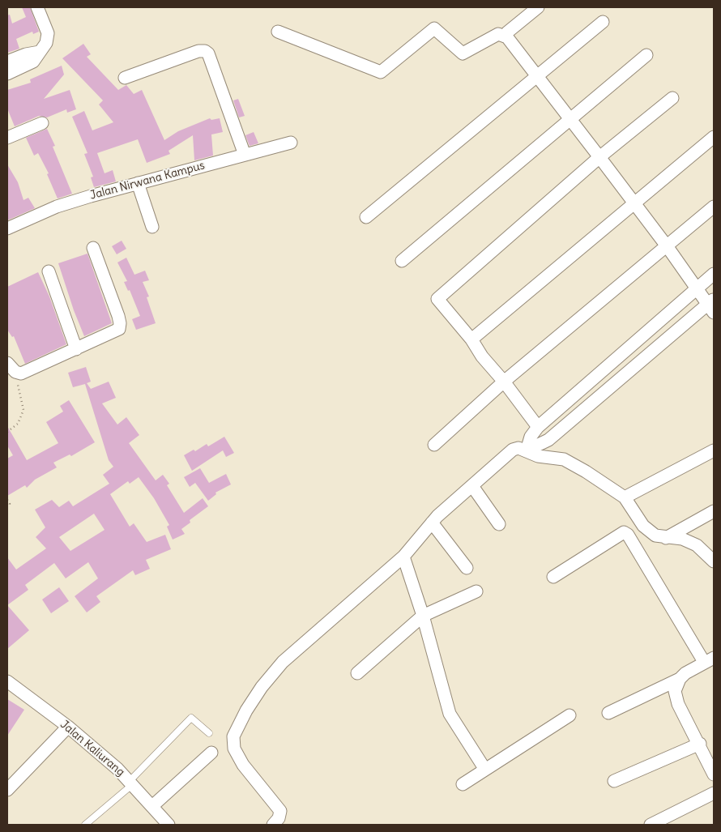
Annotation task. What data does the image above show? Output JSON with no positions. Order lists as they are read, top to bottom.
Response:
{
  "streets": {
    "street": ["Jalan Nirwana Kampus", "Jalan Kaliurang"]
  }
}
